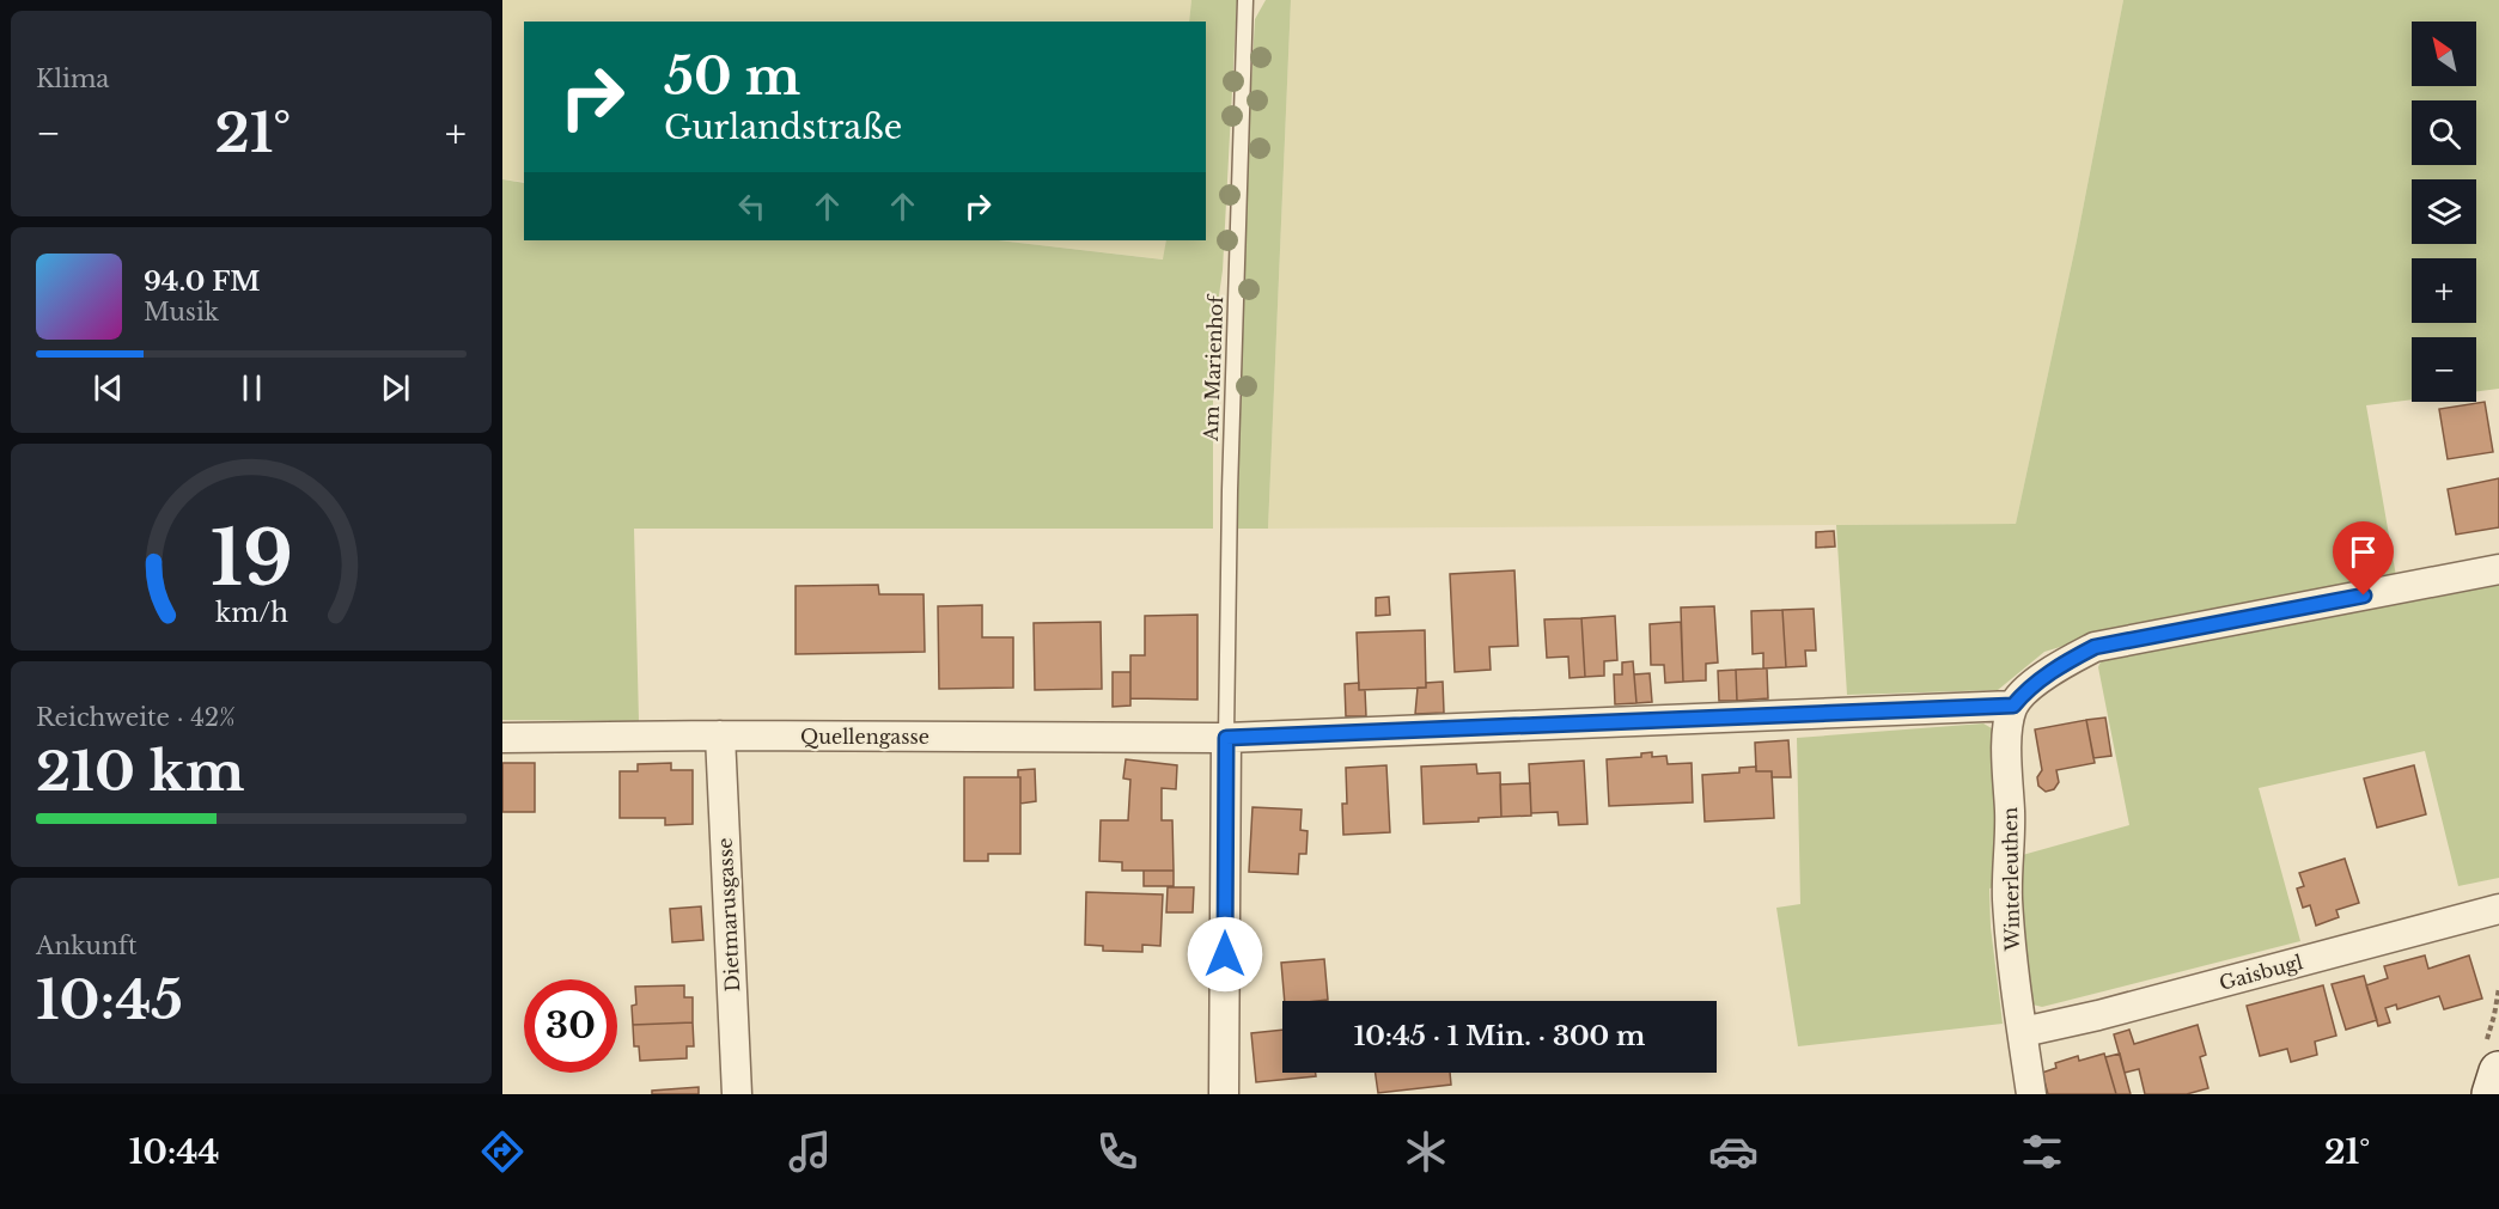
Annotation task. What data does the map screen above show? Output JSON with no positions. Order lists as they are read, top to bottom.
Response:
{
  "streets": {
    "street": [
      "Quellengasse",
      "Winterleuthen",
      "Dietmarusgasse",
      "Gaisbugl"
    ],
    "lane": ["Am Marienhof"]
  },
  "crossings": [
    ["Am Marienhof", "Quellengasse"],
    ["Quellengasse", "Winterleuthen"],
    ["Quellengasse", "Dietmarusgasse"],
    ["Winterleuthen", "Gaisbugl"]
  ],
  "north": "top left",
  "page": {
    "tile": [
      "Klima",
      ["Reichweite · 42%", "210 km"],
      ["Ankunft", "10:45"]
    ],
    "map_buttons": ["+", "−"],
    "turn": ["50 m", "Gurlandstraße"],
    "heat": ["−", "21°", "+"],
    "song": ["94.0 FM", "Musik"],
    "limit": "30",
    "trip": "10:45 · 1 Min. · 300 m",
    "tabs": ["10:44", "21°"],
    "gauge": ["19", "km/h"]
  }
}
